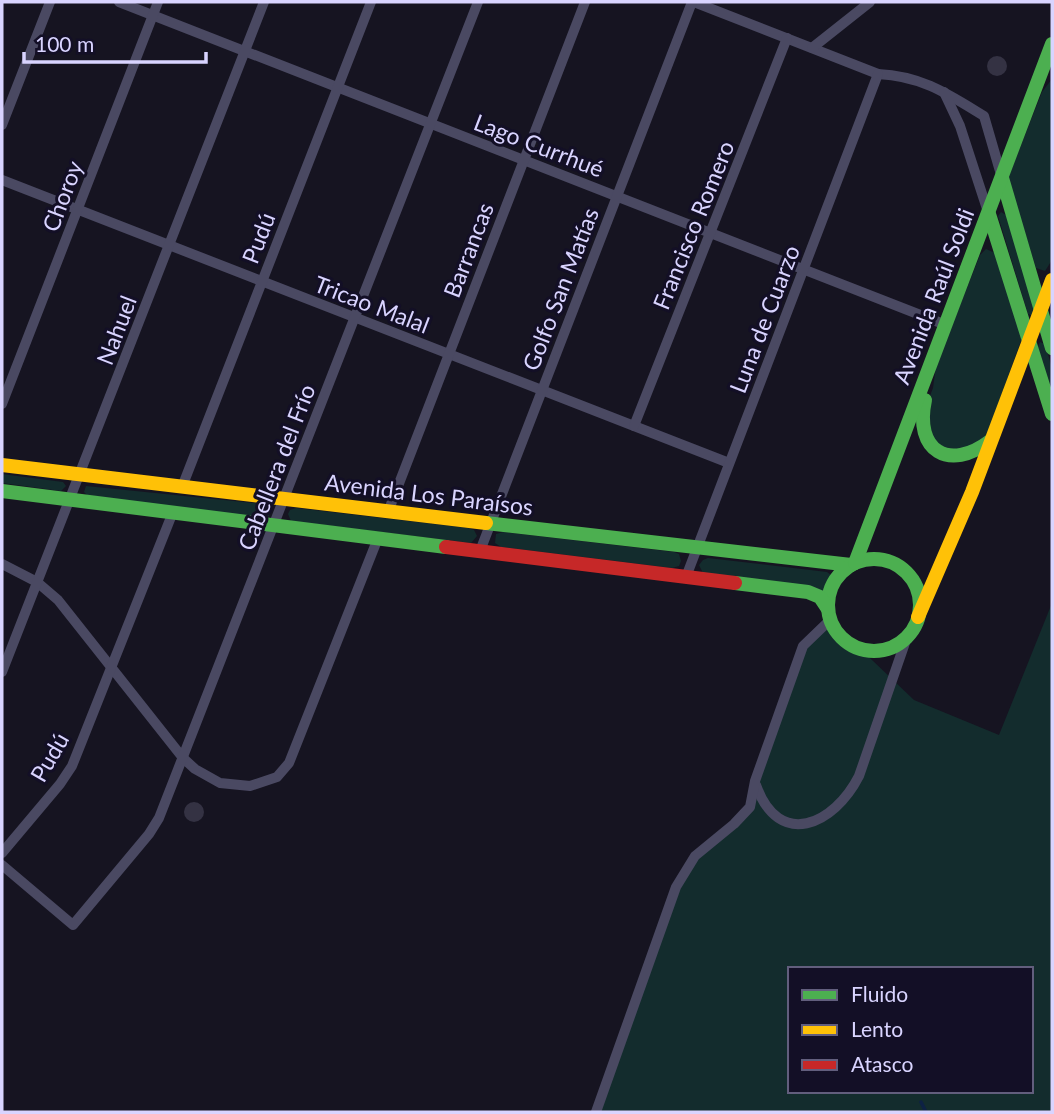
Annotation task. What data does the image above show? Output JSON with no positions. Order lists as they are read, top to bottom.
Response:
{
  "streets": {
    "main road": ["Avenida Raúl Soldi", "Avenida Los Paraísos"],
    "street": [
      "Lago Currhué",
      "Choroy",
      "Francisco Romero",
      "Pudú",
      "Barrancas",
      "Golfo San Matías",
      "Tricao Malal",
      "Luna de Cuarzo",
      "Nahuel",
      "Cabellera del Frío"
    ]
  },
  "crossings": [
    ["Lago Currhué", "Choroy"],
    ["Lago Currhué", "Francisco Romero"],
    ["Lago Currhué", "Pudú"],
    ["Lago Currhué", "Barrancas"],
    ["Lago Currhué", "Golfo San Matías"],
    ["Lago Currhué", "Avenida Raúl Soldi"],
    ["Lago Currhué", "Luna de Cuarzo"],
    ["Lago Currhué", "Nahuel"],
    ["Lago Currhué", "Cabellera del Frío"],
    ["Choroy", "Tricao Malal"],
    ["Francisco Romero", "Tricao Malal"],
    ["Pudú", "Tricao Malal"],
    ["Pudú", "Avenida Los Paraísos"],
    ["Barrancas", "Tricao Malal"],
    ["Barrancas", "Avenida Los Paraísos"],
    ["Golfo San Matías", "Tricao Malal"],
    ["Golfo San Matías", "Avenida Los Paraísos"],
    ["Avenida Raúl Soldi", "Avenida Los Paraísos"],
    ["Tricao Malal", "Luna de Cuarzo"],
    ["Tricao Malal", "Nahuel"],
    ["Tricao Malal", "Cabellera del Frío"],
    ["Luna de Cuarzo", "Avenida Los Paraísos"],
    ["Nahuel", "Avenida Los Paraísos"],
    ["Cabellera del Frío", "Avenida Los Paraísos"]
  ],
  "legend": ["Fluido", "Lento", "Atasco"],
  "scale_bar": "100 m"
}
